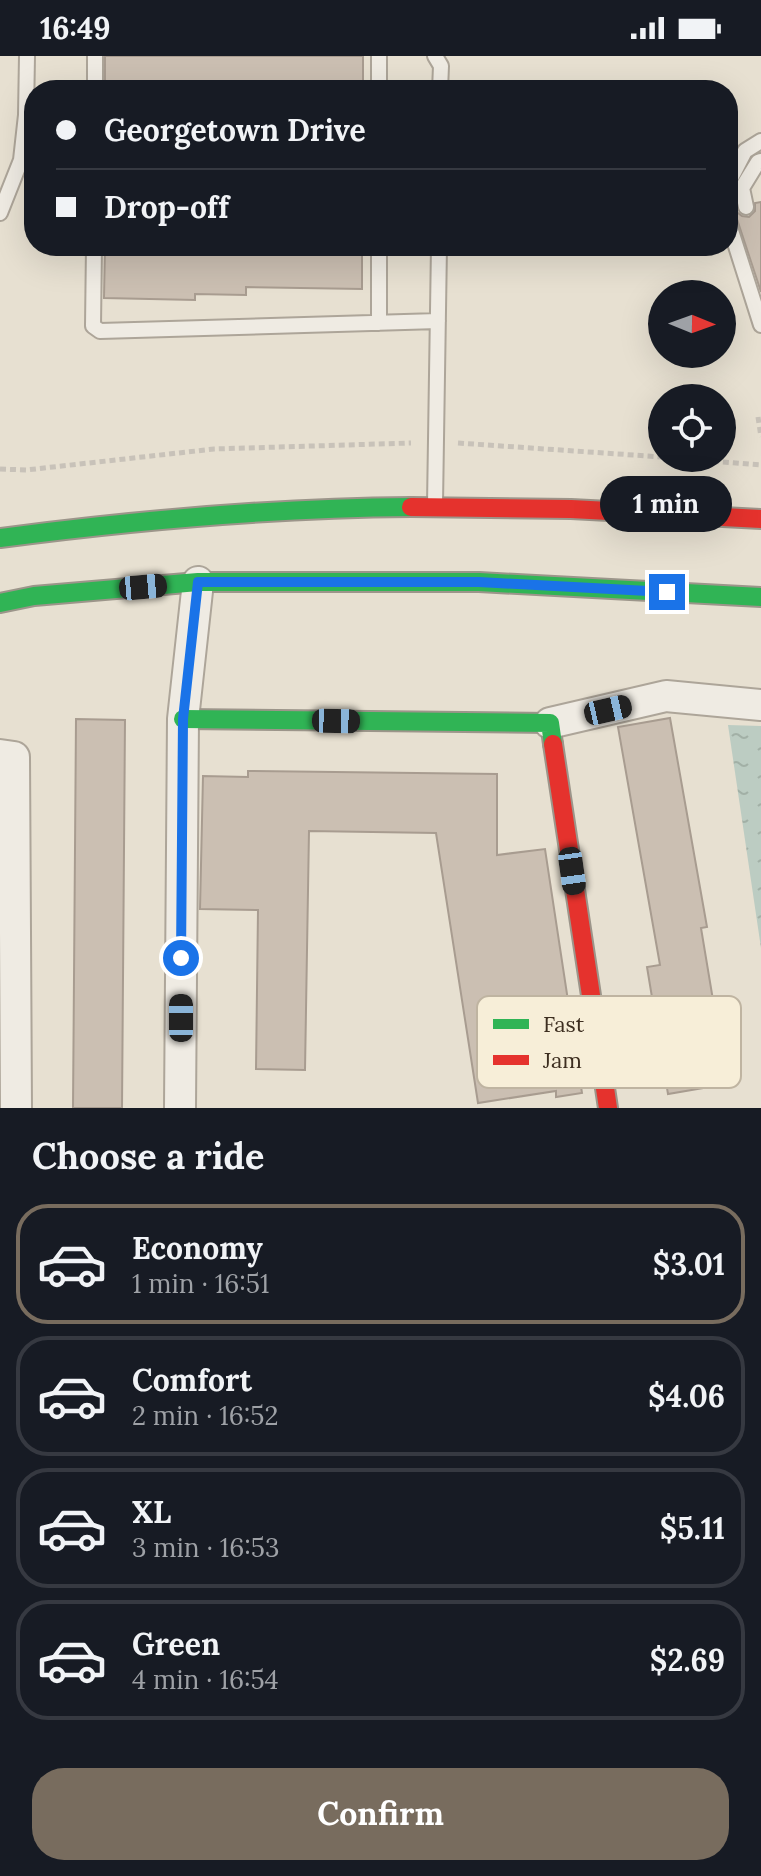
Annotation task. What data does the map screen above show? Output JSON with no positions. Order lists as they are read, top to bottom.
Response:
{
  "legend": ["Fast", "Jam"],
  "north": "right",
  "page": {
    "status": "16:49",
    "banner": ["Georgetown Drive", "Drop-off"],
    "bubble": "1 min",
    "heading": "Choose a ride",
    "list": [
      {
        "name": "Economy",
        "note": "1 min · 16:51",
        "value": "$3.01"
      },
      {
        "name": "Comfort",
        "note": "2 min · 16:52",
        "value": "$4.06"
      },
      {
        "name": "XL",
        "note": "3 min · 16:53",
        "value": "$5.11"
      },
      {
        "name": "Green",
        "note": "4 min · 16:54",
        "value": "$2.69"
      }
    ],
    "buttons": "Confirm"
  }
}
